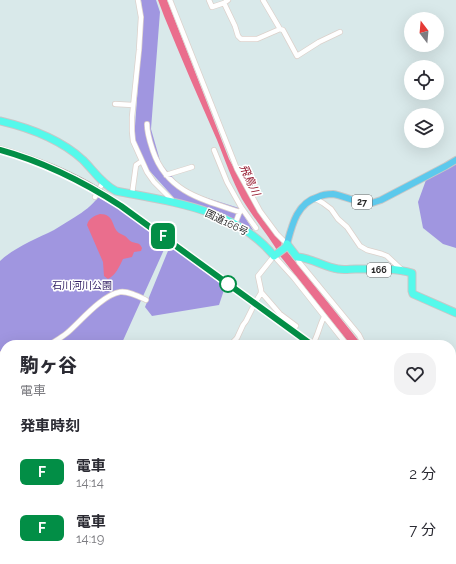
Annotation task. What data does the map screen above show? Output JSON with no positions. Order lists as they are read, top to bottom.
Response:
{
  "streets": {
    "highway": ["国道166号", "166"],
    "main road": ["27"]
  },
  "water": ["飛鳥川"],
  "parks": ["石川河川公園"],
  "north": "top",
  "page": {
    "on_map": "F",
    "heading": [
      ["駒ヶ谷", "電車"],
      "発車時刻"
    ],
    "list": [
      {
        "mark": "F",
        "name": "電車",
        "note": "14:14",
        "value": "2 分"
      },
      {
        "mark": "F",
        "name": "電車",
        "note": "14:19",
        "value": "7 分"
      }
    ]
  }
}
